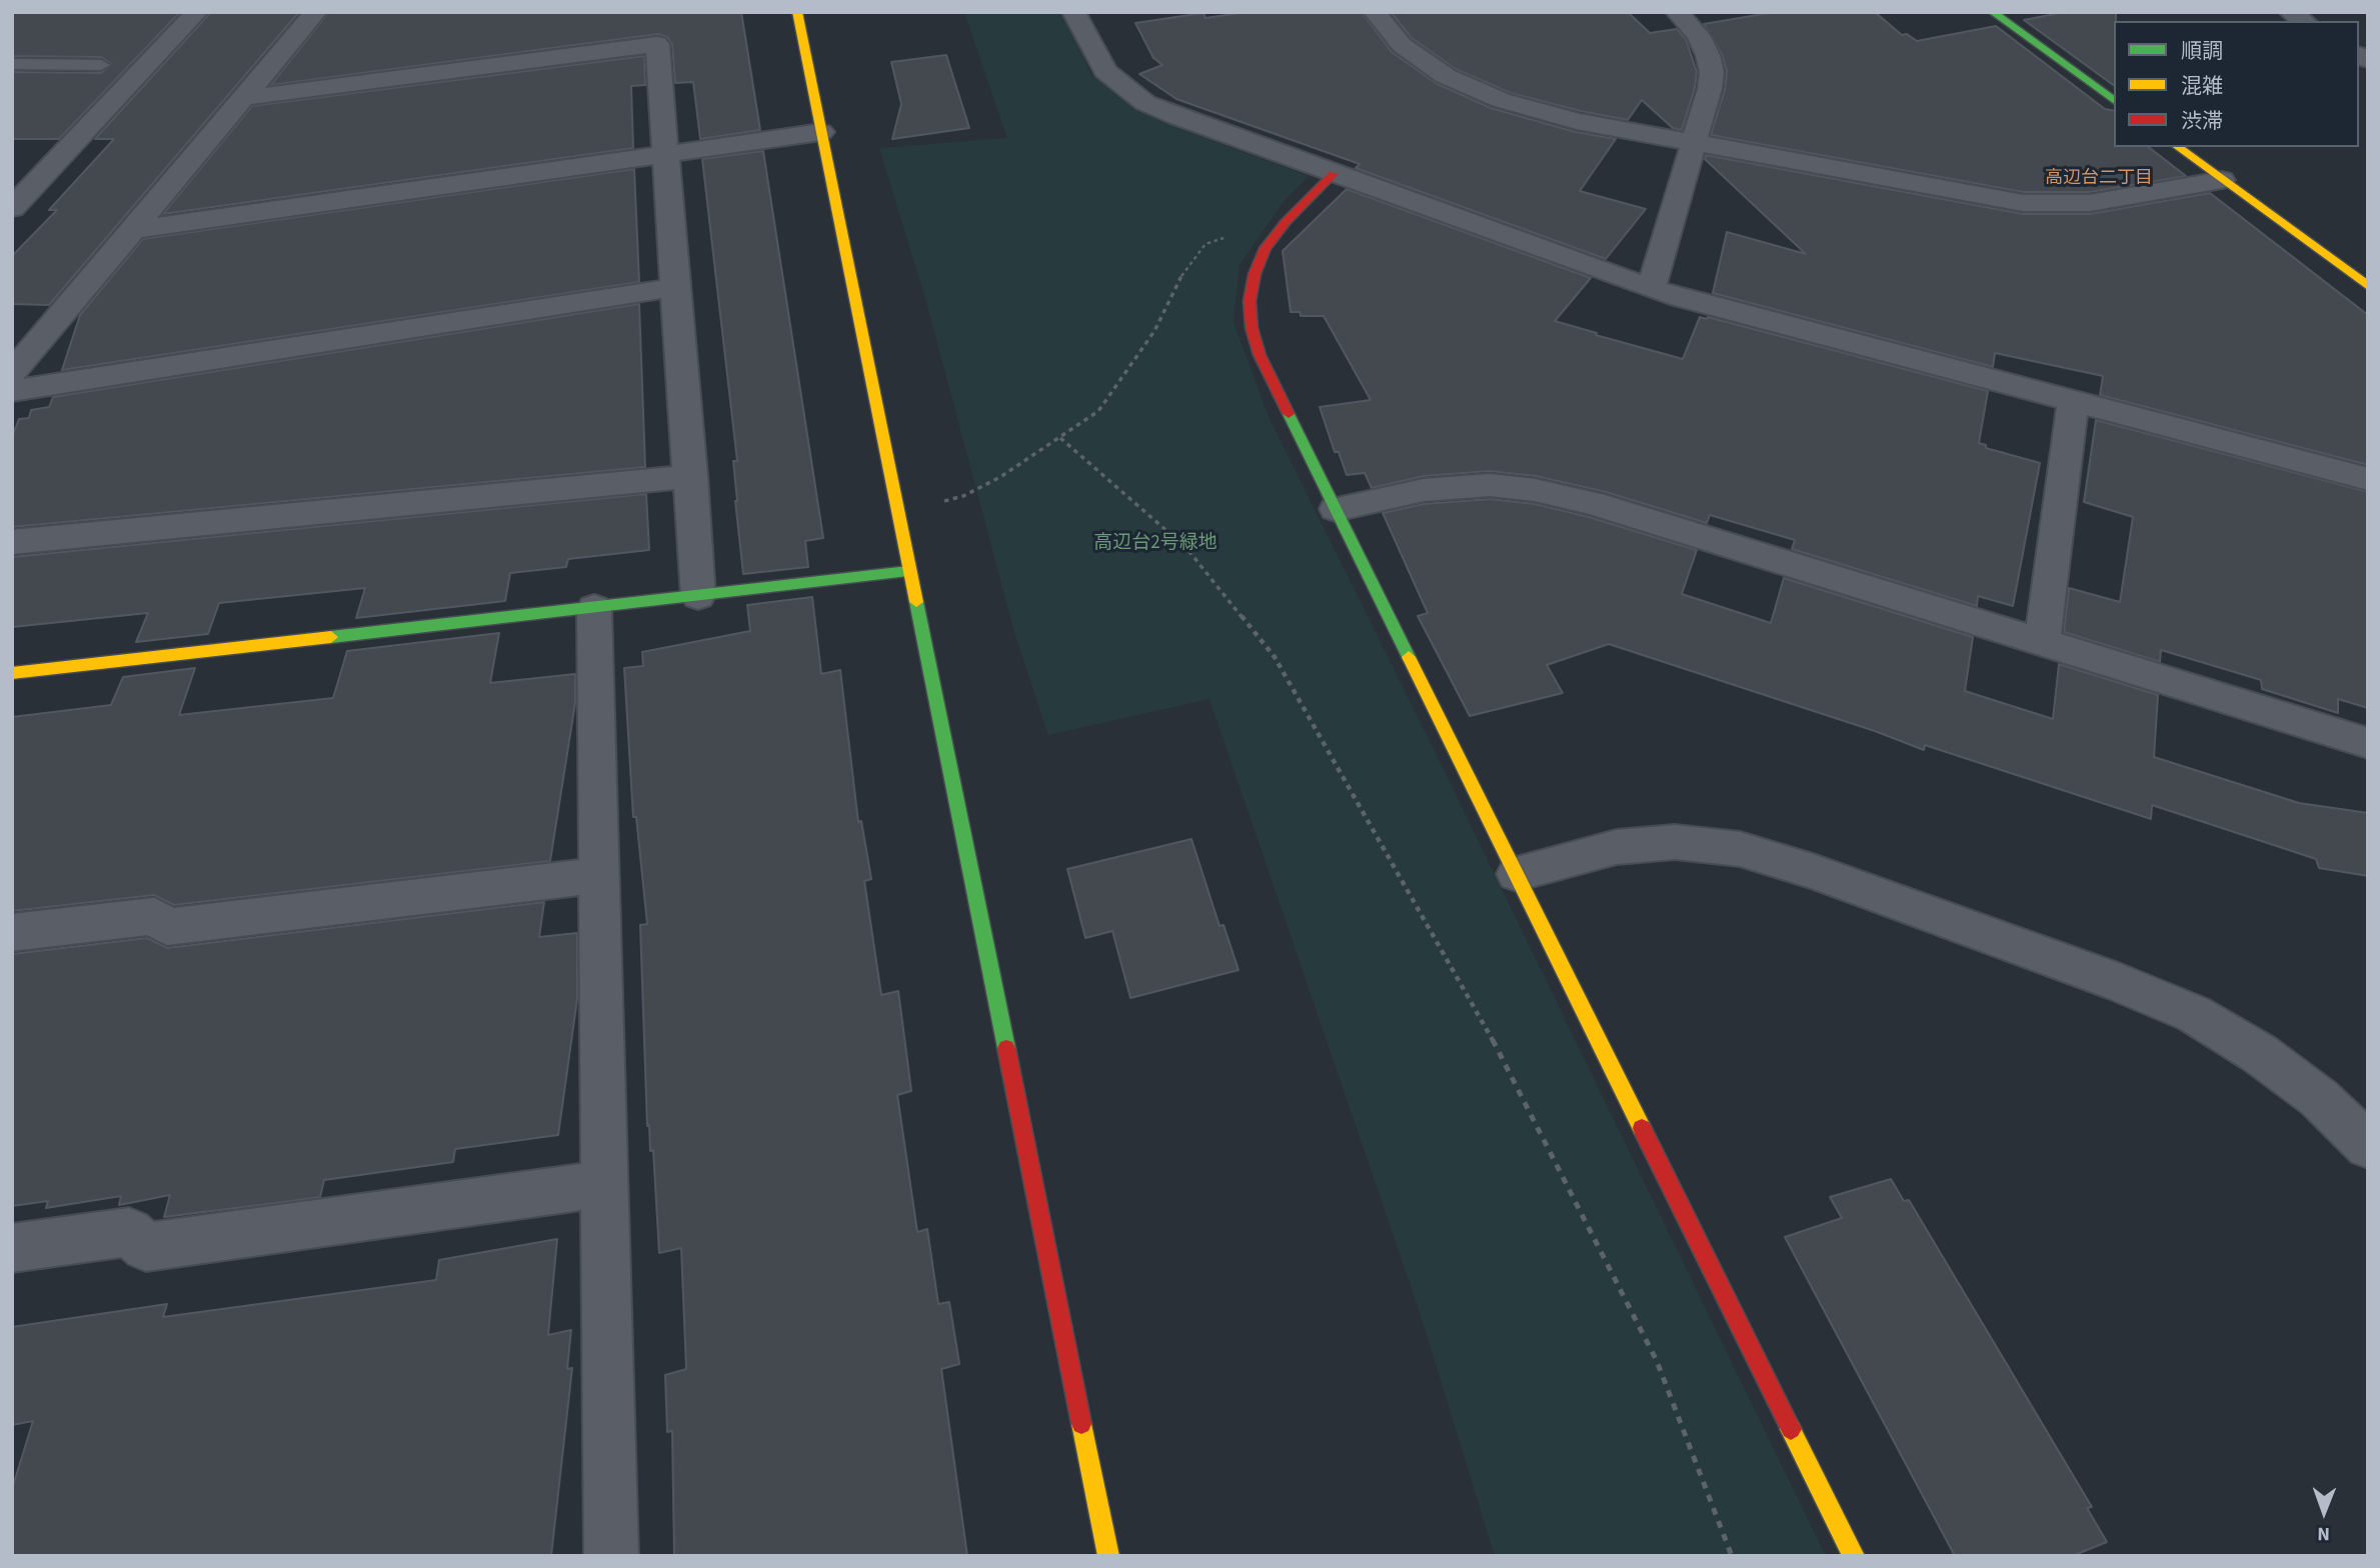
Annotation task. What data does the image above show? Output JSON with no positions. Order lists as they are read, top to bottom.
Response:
{
  "districts": ["高辺台二丁目"],
  "parks": ["高辺台2号緑地"],
  "legend": ["順調", "混雑", "渋滞"],
  "north": "bottom"
}
